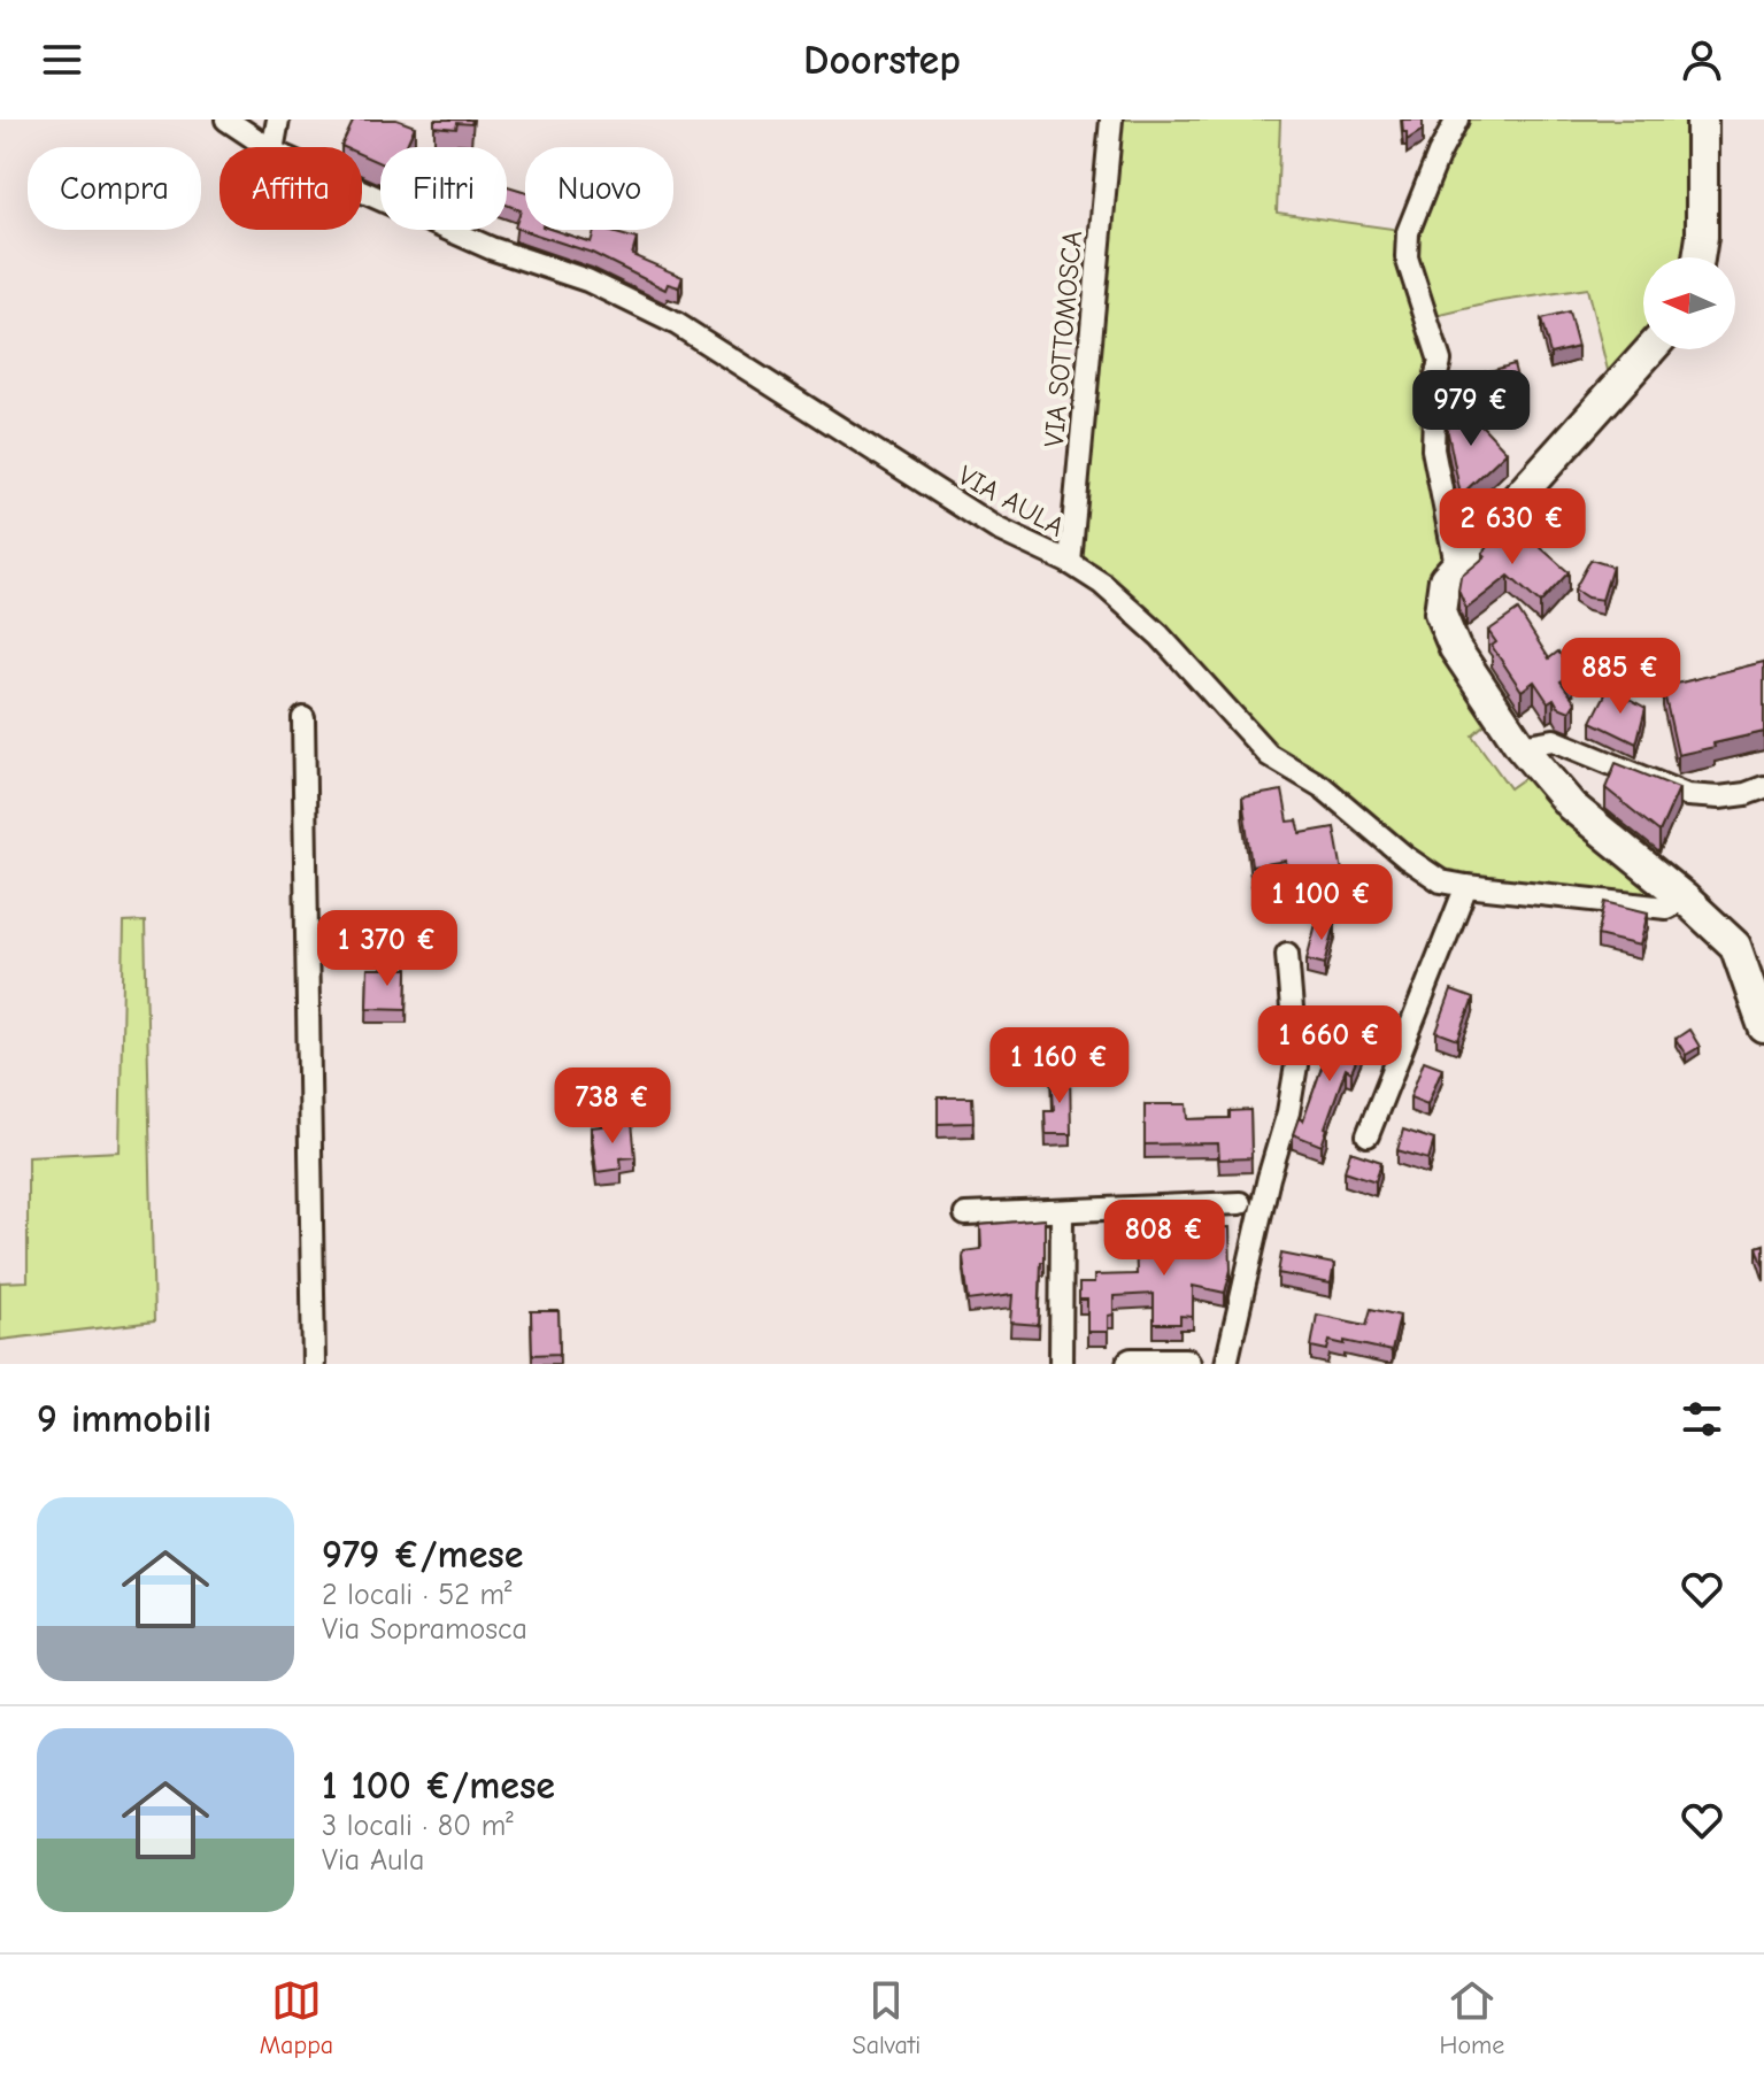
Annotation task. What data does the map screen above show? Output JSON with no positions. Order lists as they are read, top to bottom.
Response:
{
  "streets": {
    "street": ["VIA SOTTOMOSCA", "VIA AULA"]
  },
  "crossings": [
    ["VIA SOTTOMOSCA", "VIA AULA"]
  ],
  "north": "left",
  "page": {
    "header": "Doorstep",
    "chip": [
      "Compra",
      "Affitta",
      "Filtri",
      "Nuovo"
    ],
    "price": [
      "979 €",
      "2 630 €",
      "885 €",
      "1 100 €",
      "1 370 €",
      "1 660 €",
      "1 160 €",
      "738 €",
      "808 €"
    ],
    "heading": "9 immobili",
    "list": [
      {
        "name": "979 €/mese",
        "note": "2 locali · 52 m² · Via Sopramosca"
      },
      {
        "name": "1 100 €/mese",
        "note": "3 locali · 80 m² · Via Aula"
      }
    ],
    "tabs": ["Mappa", "Salvati", "Home"]
  }
}
